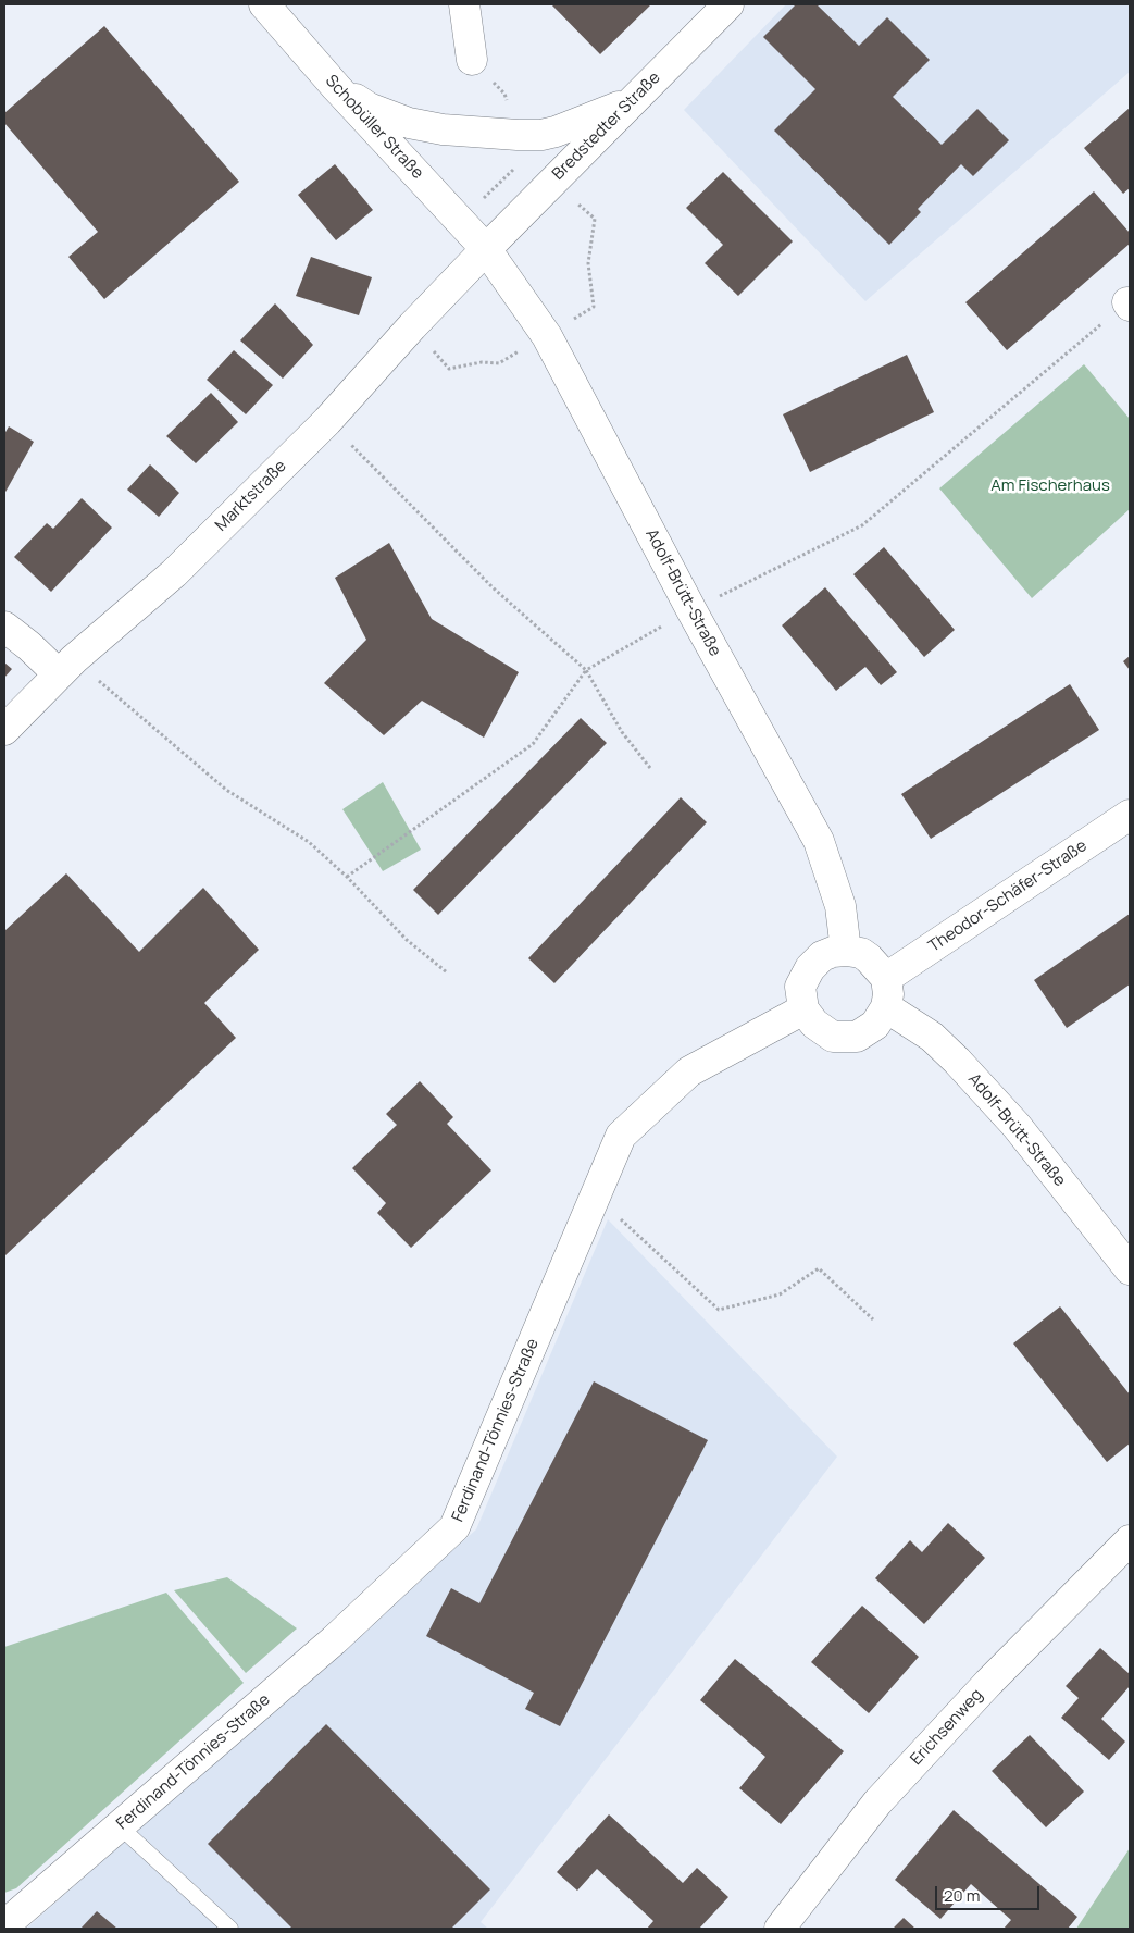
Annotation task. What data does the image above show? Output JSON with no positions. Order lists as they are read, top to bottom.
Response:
{
  "streets": {
    "street": [
      "Bredstedter Straße",
      "Schobüller Straße",
      "Marktstraße",
      "Adolf-Brütt-Straße",
      "Theodor-Schäfer-Straße",
      "Ferdinand-Tönnies-Straße",
      "Erichsenweg"
    ]
  },
  "crossings": [
    ["Bredstedter Straße", "Schobüller Straße"],
    ["Bredstedter Straße", "Marktstraße"],
    ["Bredstedter Straße", "Adolf-Brütt-Straße"],
    ["Schobüller Straße", "Marktstraße"],
    ["Schobüller Straße", "Adolf-Brütt-Straße"],
    ["Marktstraße", "Adolf-Brütt-Straße"],
    ["Adolf-Brütt-Straße", "Theodor-Schäfer-Straße"],
    ["Adolf-Brütt-Straße", "Ferdinand-Tönnies-Straße"],
    ["Theodor-Schäfer-Straße", "Ferdinand-Tönnies-Straße"]
  ],
  "parks": ["Am Fischerhaus"],
  "scale_bar": "20 m"
}
